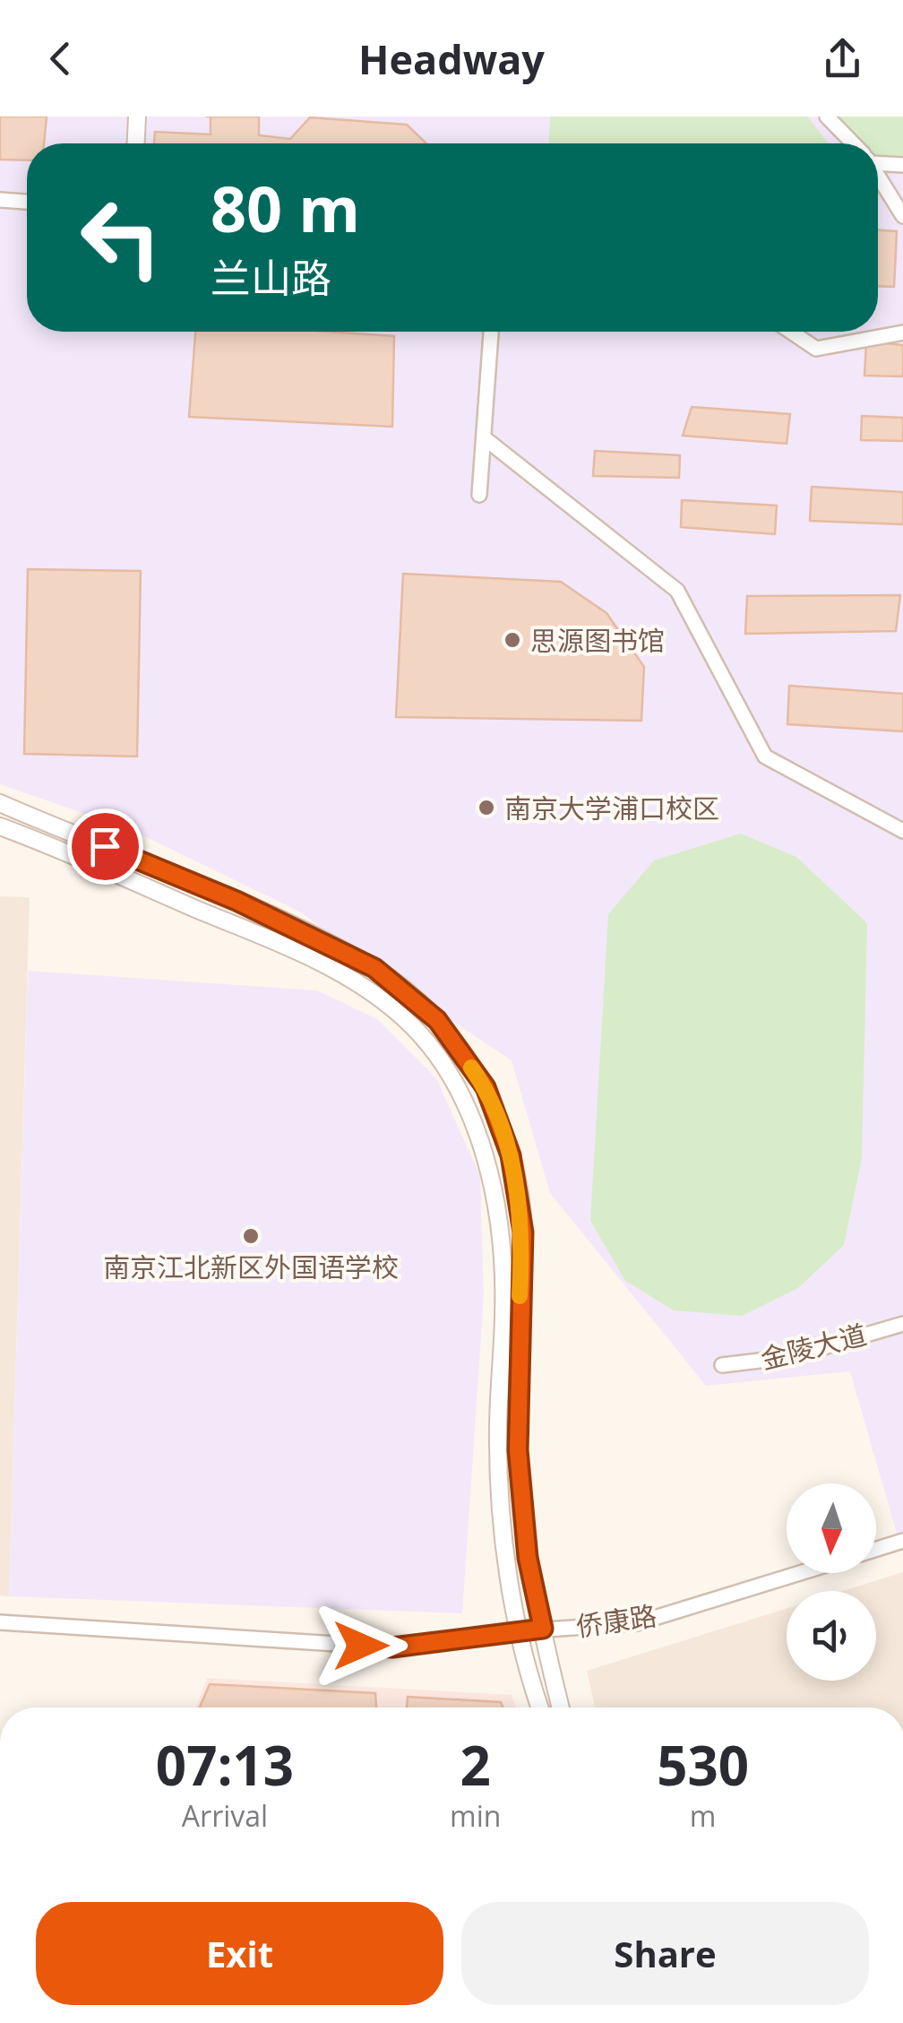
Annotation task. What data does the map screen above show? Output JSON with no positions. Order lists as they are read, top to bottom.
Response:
{
  "streets": {
    "street": ["金陵大道", "侨康路"]
  },
  "places": ["思源图书馆", "南京大学浦口校区", "南京江北新区外国语学校"],
  "north": "bottom",
  "page": {
    "header": "Headway",
    "turn": ["80 m", "兰山路"],
    "eta": [
      "07:13",
      "Arrival",
      "2",
      "min",
      "530",
      "m"
    ],
    "buttons": ["Exit", "Share"]
  }
}
